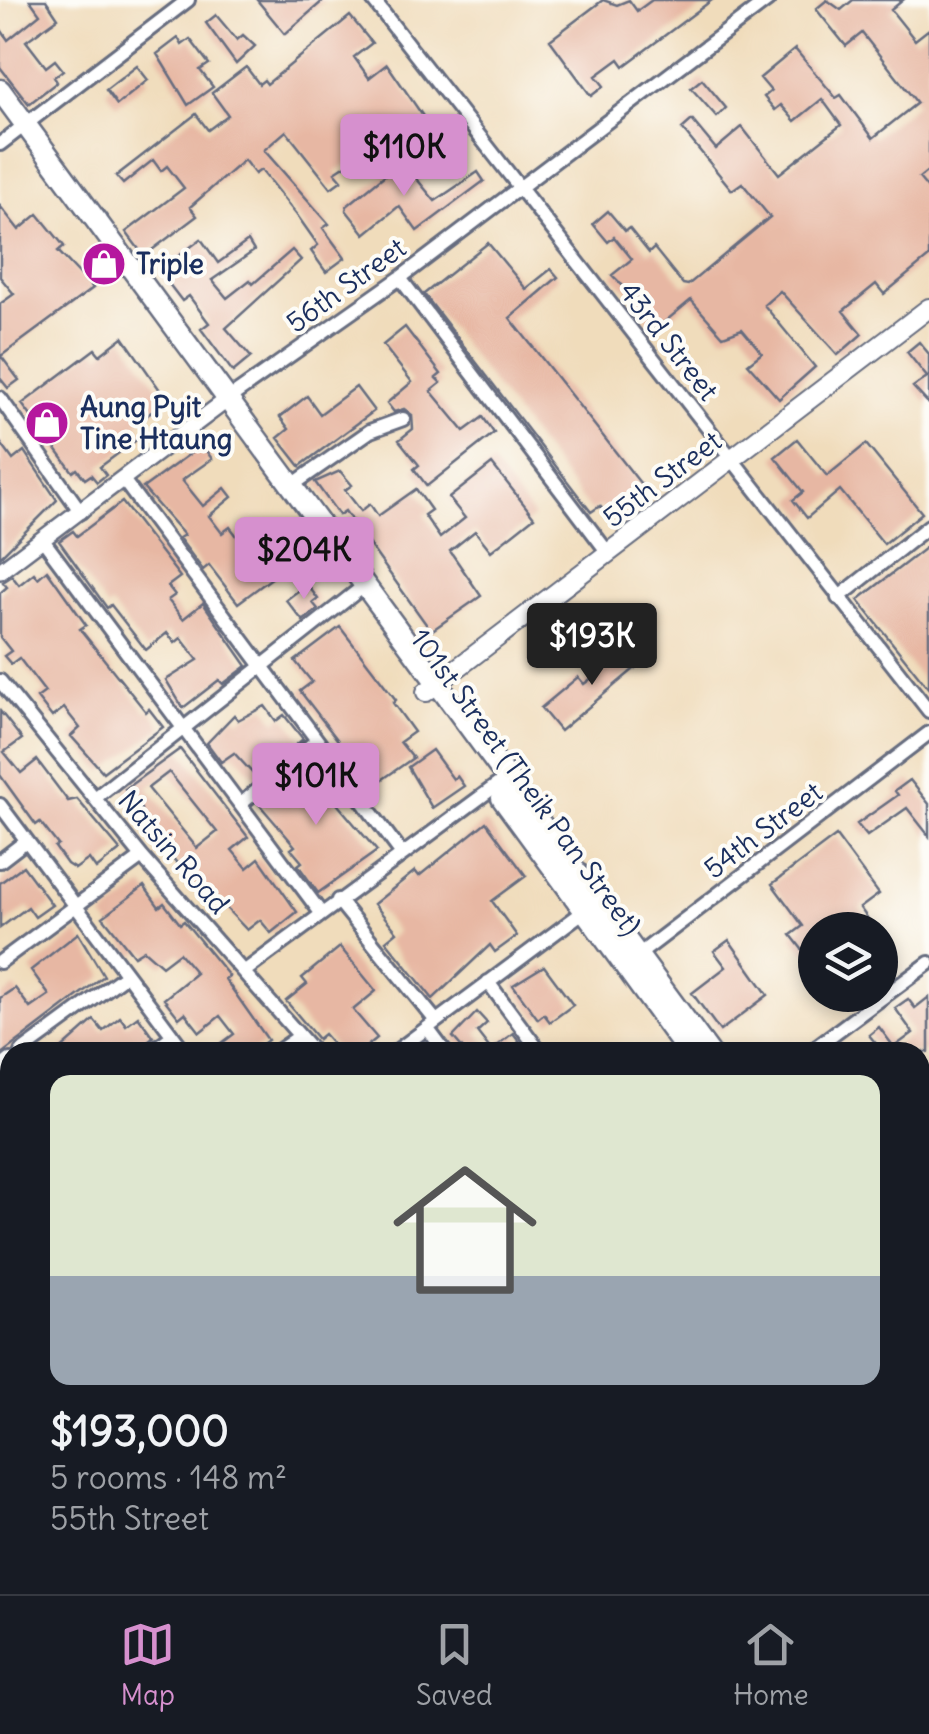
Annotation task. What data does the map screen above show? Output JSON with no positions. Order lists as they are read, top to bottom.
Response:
{
  "streets": {
    "main road": ["55th Street", "101st Street (Theik Pan Street)"],
    "street": [
      "56th Street",
      "43rd Street",
      "54th Street",
      "Natsin Road"
    ]
  },
  "crossings": [
    ["56th Street", "43rd Street"],
    ["56th Street", "101st Street (Theik Pan Street)"],
    ["43rd Street", "55th Street"],
    ["55th Street", "101st Street (Theik Pan Street)"],
    ["101st Street (Theik Pan Street)", "54th Street"]
  ],
  "places": {
    "shop": ["Triple", "Aung Pyit Tine Htaung"]
  },
  "page": {
    "price": [
      "$110K",
      "$204K",
      "$193K",
      "$101K"
    ],
    "list": [
      {
        "name": "$193,000",
        "note": "5 rooms · 148 m² · 55th Street"
      }
    ],
    "tabs": ["Map", "Saved", "Home"]
  }
}
